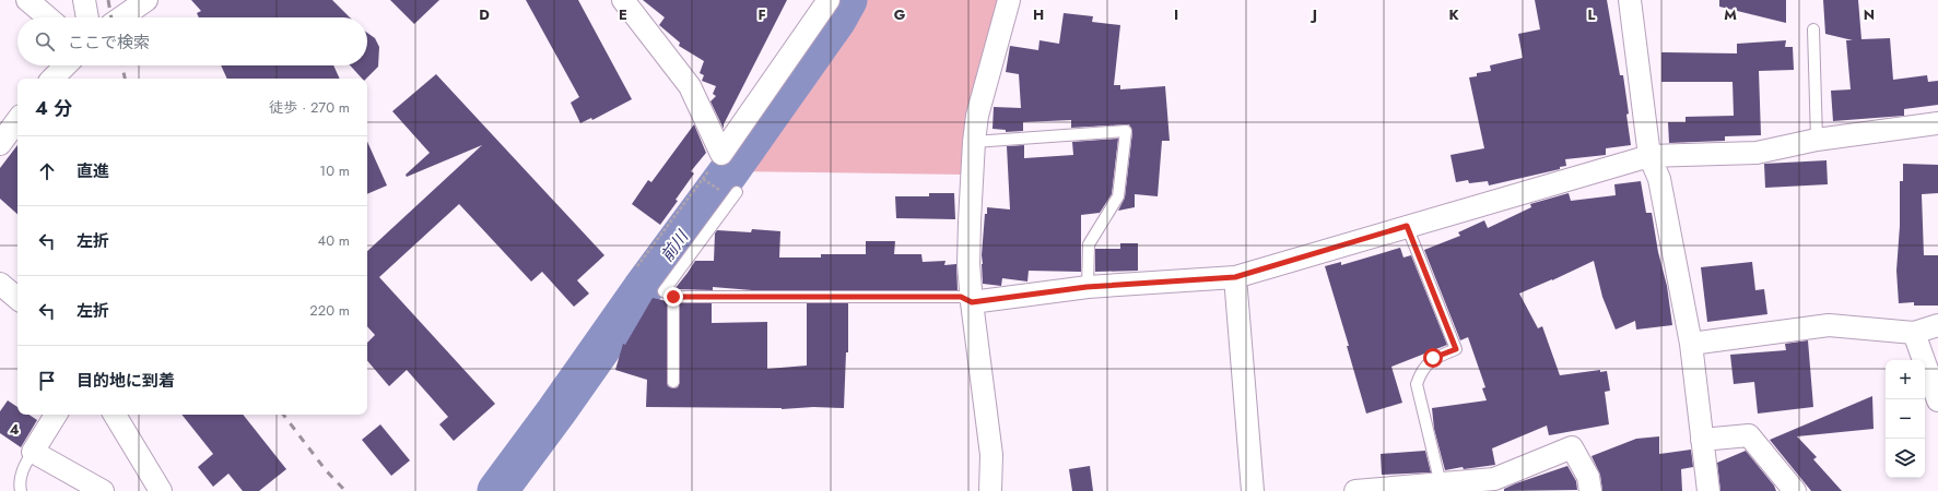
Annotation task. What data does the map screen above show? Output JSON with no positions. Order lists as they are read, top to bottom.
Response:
{
  "water": ["前川"],
  "page": {
    "search": "ここで検索",
    "heading": ["4 分", "徒歩 · 270 m"],
    "list": [
      ["直進", "10 m"],
      ["左折", "40 m"],
      ["左折", "220 m"],
      "目的地に到着"
    ],
    "map_buttons": ["+", "−"]
  },
  "grid": {
    "columns": [
      "D",
      "E",
      "F",
      "G",
      "H",
      "I",
      "J",
      "K",
      "L",
      "M",
      "N"
    ],
    "rows": ["4"]
  }
}
